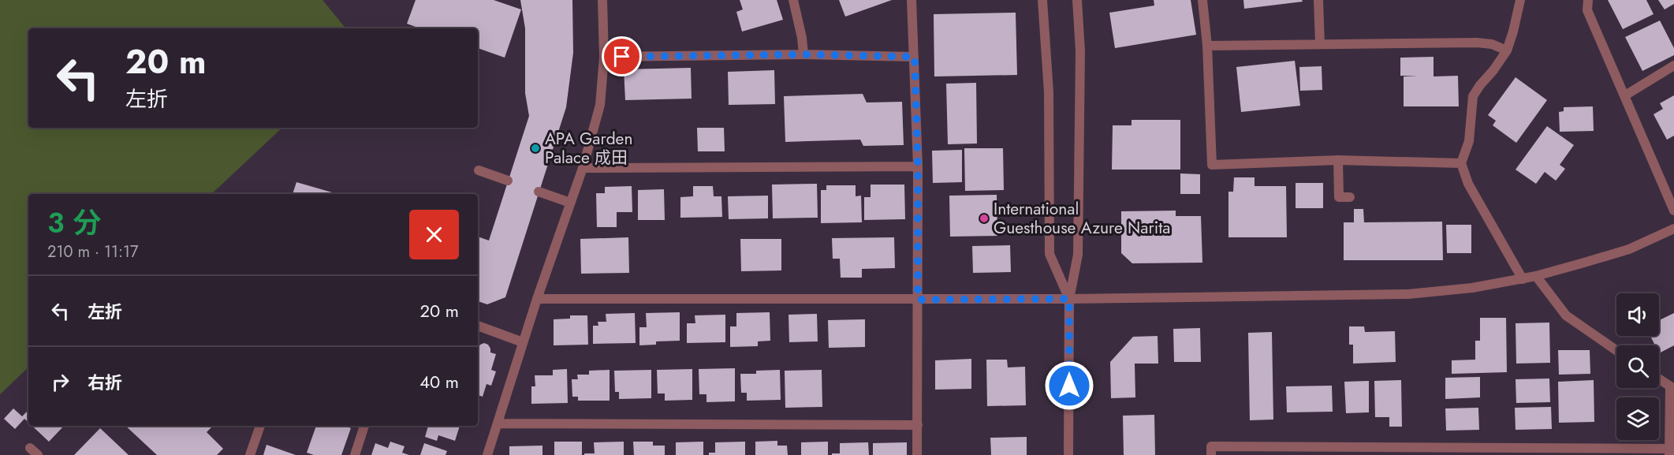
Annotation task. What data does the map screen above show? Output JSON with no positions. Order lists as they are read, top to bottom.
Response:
{
  "places": ["APA Garden Palace 成田", "International Guesthouse Azure Narita"],
  "page": {
    "turn": ["20 m", "左折"],
    "heading": ["3 分", "210 m · 11:17"],
    "list": [
      {
        "name": "左折",
        "value": "20 m"
      },
      {
        "name": "右折",
        "value": "40 m"
      }
    ]
  }
}
